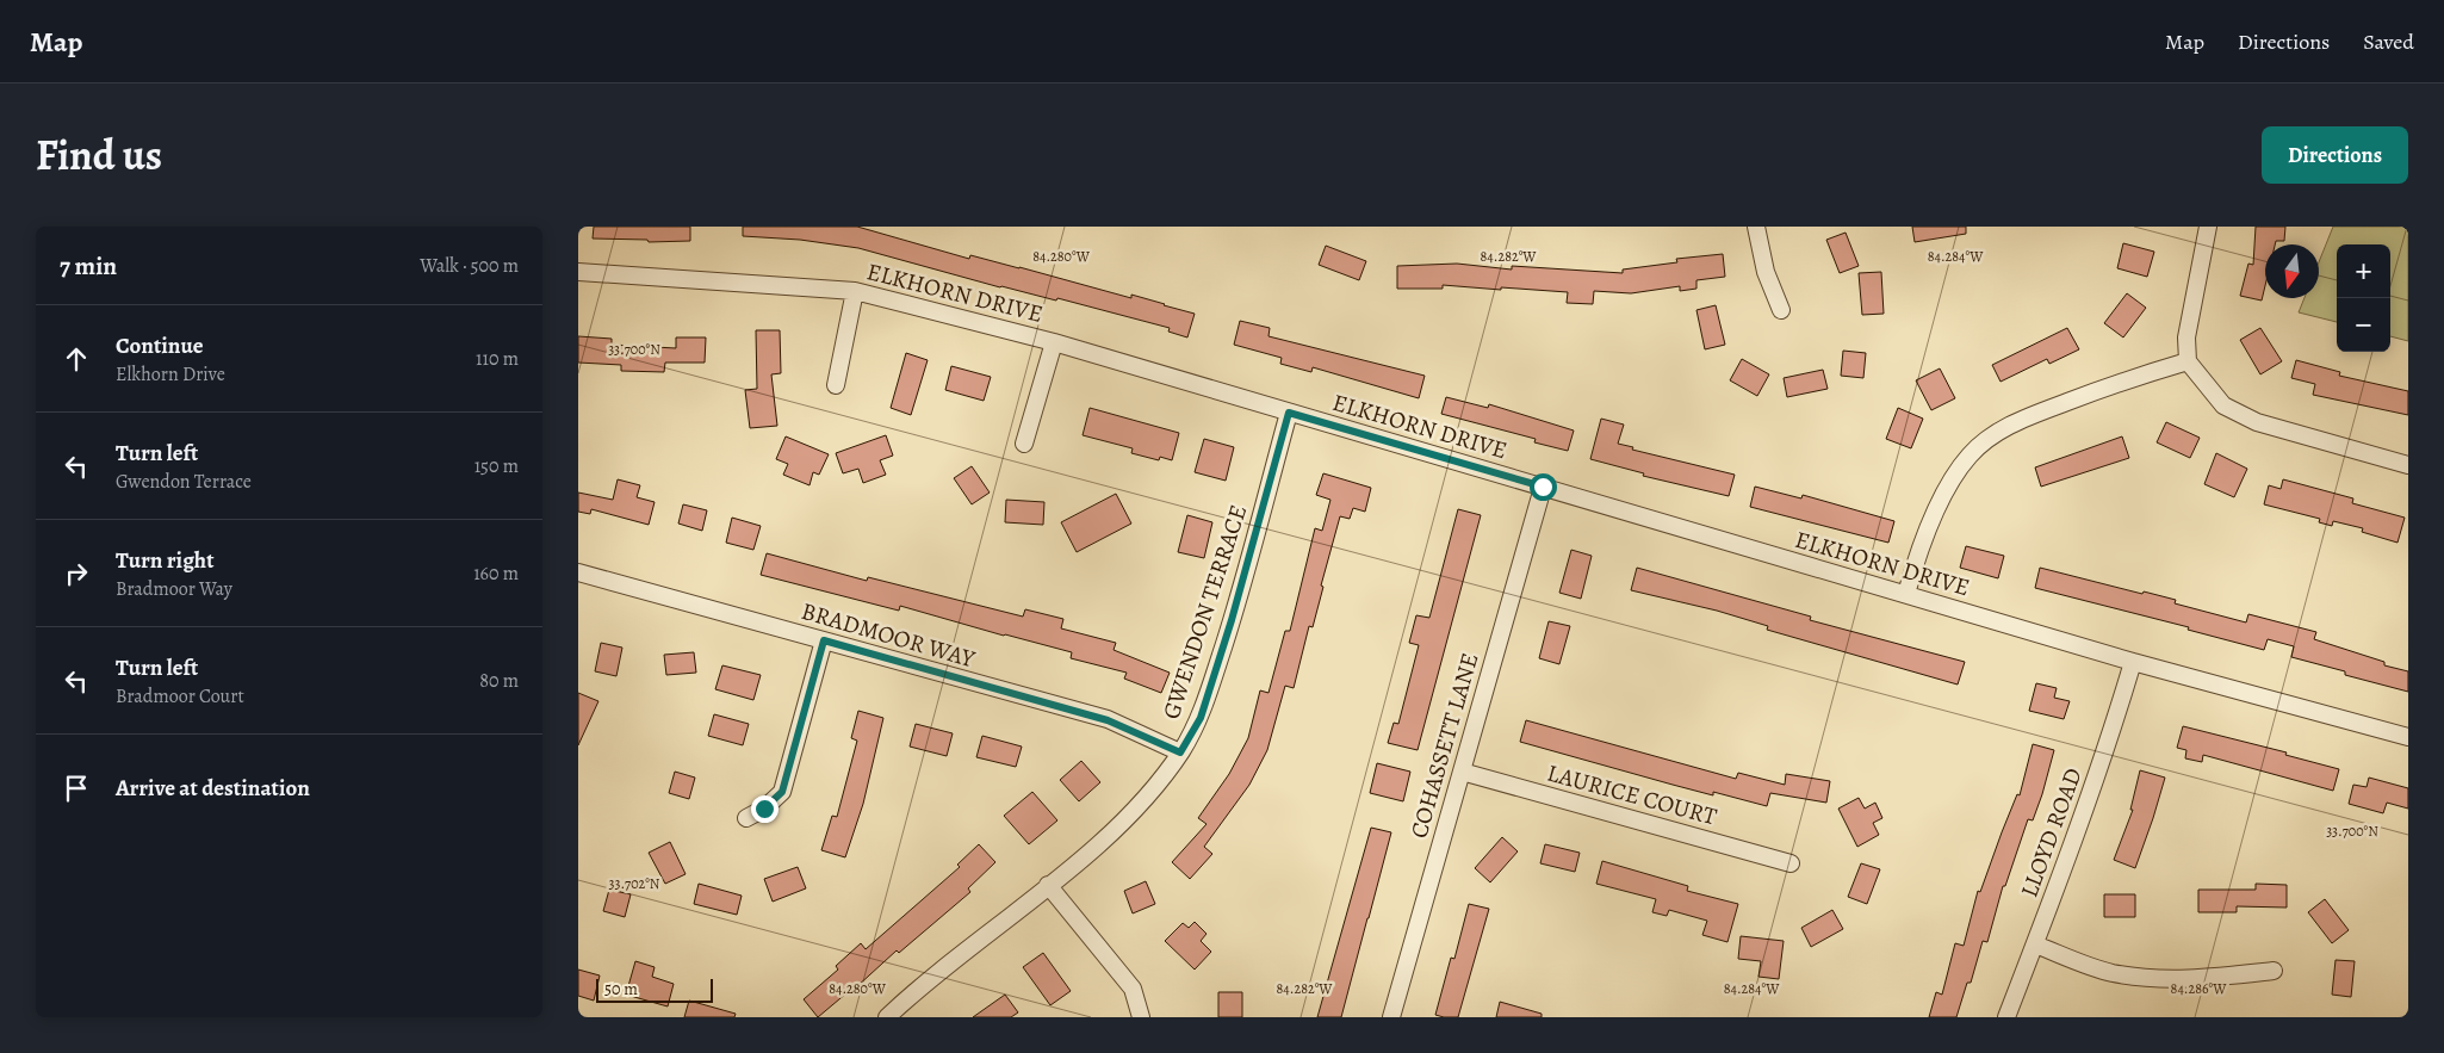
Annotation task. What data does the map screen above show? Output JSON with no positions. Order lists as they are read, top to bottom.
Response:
{
  "streets": {
    "street": [
      "ELKHORN DRIVE",
      "GWENDON TERRACE",
      "BRADMOOR WAY",
      "COHASSETT LANE",
      "LAURICE COURT",
      "LLOYD ROAD"
    ]
  },
  "crossings": [
    ["ELKHORN DRIVE", "GWENDON TERRACE"],
    ["ELKHORN DRIVE", "COHASSETT LANE"],
    ["ELKHORN DRIVE", "LLOYD ROAD"],
    ["GWENDON TERRACE", "BRADMOOR WAY"],
    ["COHASSETT LANE", "LAURICE COURT"]
  ],
  "scale_bar": "50 m",
  "north": "bottom",
  "page": {
    "header": "Map",
    "nav": ["Map", "Directions", "Saved"],
    "title": "Find us",
    "buttons": "Directions",
    "heading": ["7 min", "Walk · 500 m"],
    "map_buttons": ["+", "−"],
    "list": [
      ["Continue", "Elkhorn Drive", "110 m"],
      ["Turn left", "Gwendon Terrace", "150 m"],
      ["Turn right", "Bradmoor Way", "160 m"],
      ["Turn left", "Bradmoor Court", "80 m"],
      "Arrive at destination"
    ],
    "scale": "50 m"
  },
  "coordinates": [
    "84.280°W",
    "84.282°W",
    "84.284°W",
    "33.700°N",
    "33.702°N",
    "84.286°W"
  ]
}
